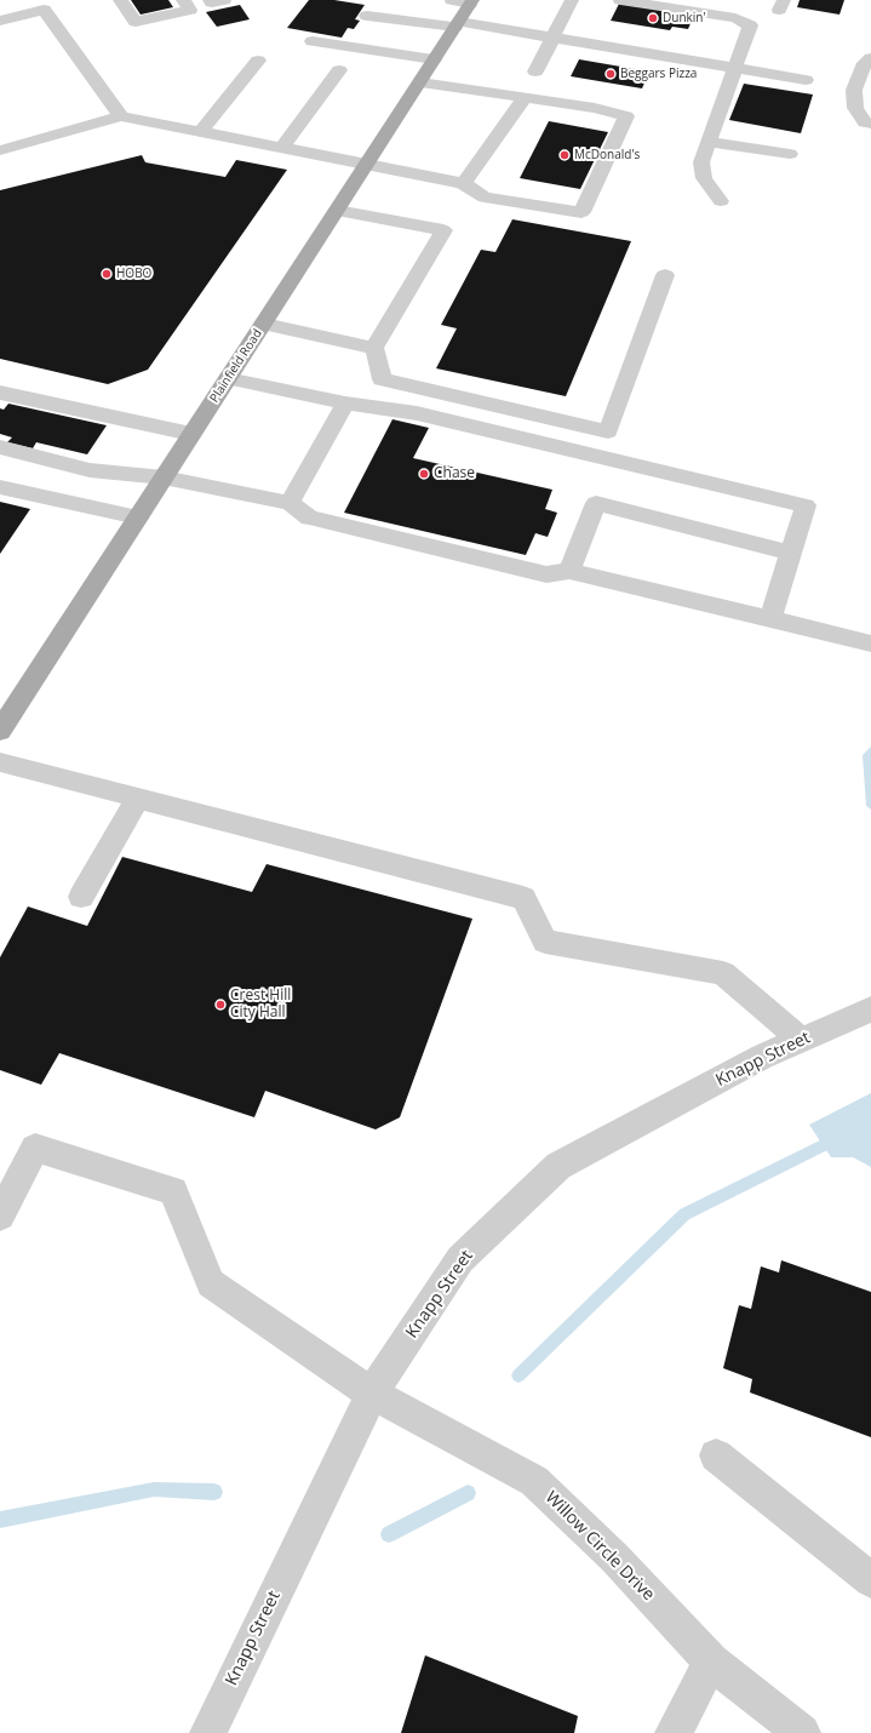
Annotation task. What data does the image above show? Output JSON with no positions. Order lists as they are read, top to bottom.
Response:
{
  "streets": {
    "main road": ["Plainfield Road"],
    "street": ["Knapp Street", "Willow Circle Drive"]
  },
  "crossings": [
    ["Knapp Street", "Willow Circle Drive"]
  ],
  "places": [
    "Dunkin'",
    "Beggars Pizza",
    "McDonald's",
    "HOBO",
    "Chase",
    "Crest Hill City Hall"
  ]
}
